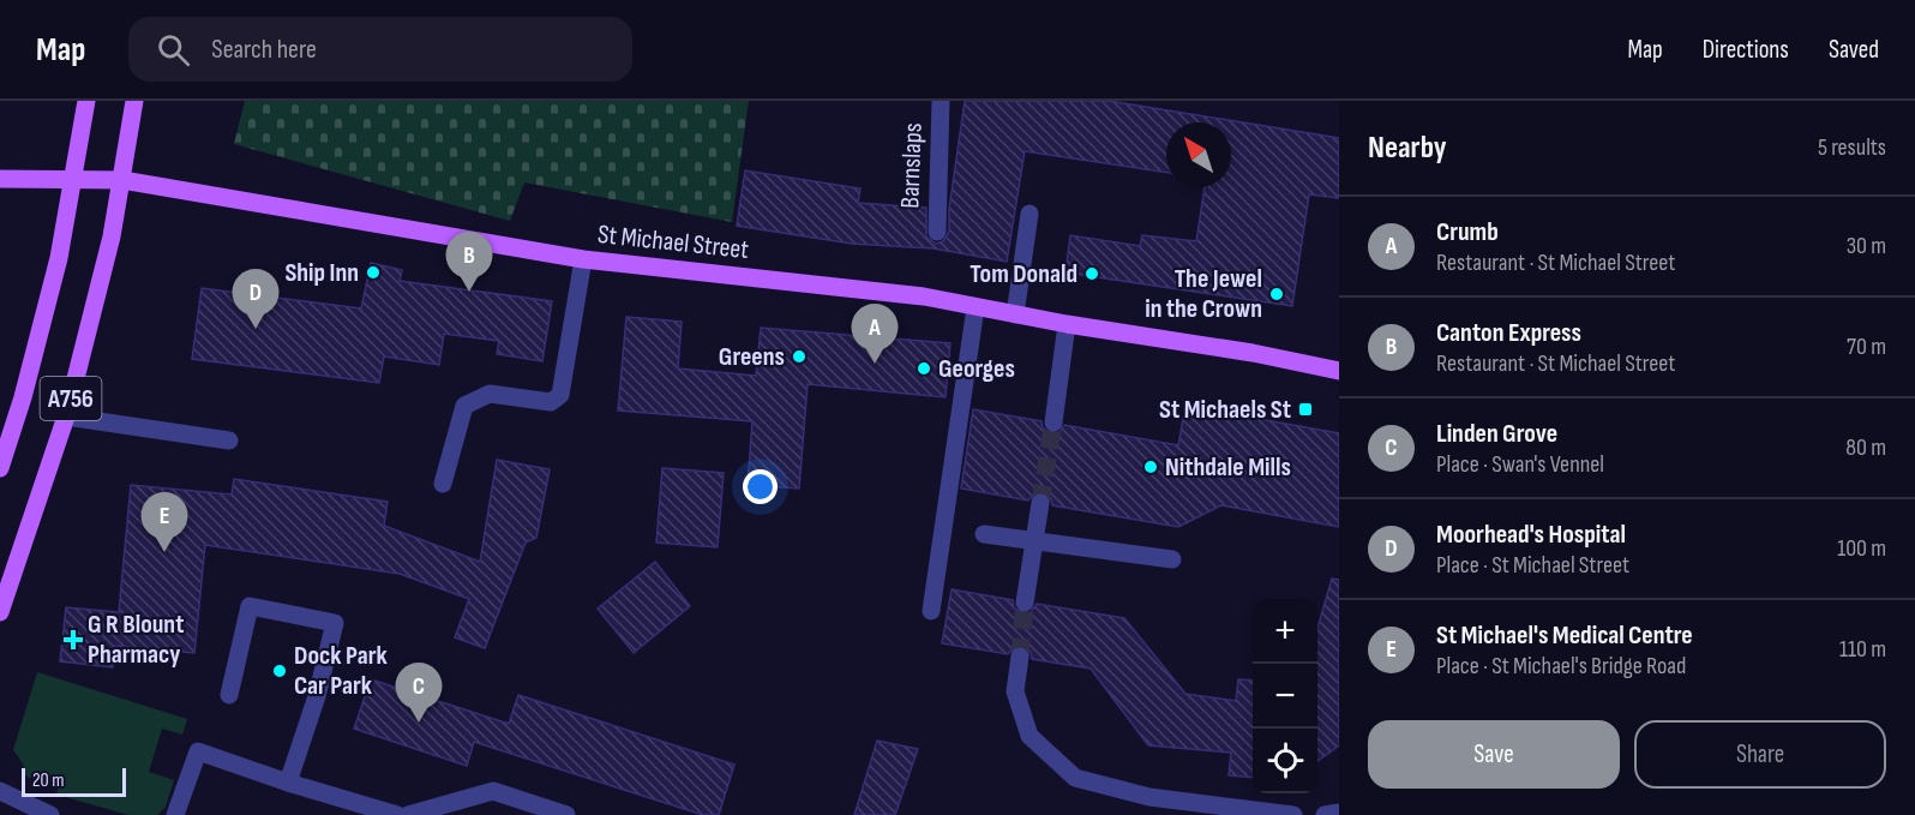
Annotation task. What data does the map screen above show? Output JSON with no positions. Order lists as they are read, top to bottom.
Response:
{
  "streets": {
    "main road": ["St Michael Street", "A756"],
    "street": ["Barnslaps"]
  },
  "crossings": [
    ["St Michael Street", "A756"]
  ],
  "places": {
    "other": [
      "Ship Inn",
      "Tom Donald",
      "The Jewel in the Crown",
      "Greens",
      "Georges",
      "Nithdale Mills",
      "Dock Park Car Park"
    ],
    "transit": ["St Michaels St"],
    "health": ["G R Blount Pharmacy"]
  },
  "scale_bar": "20 m",
  "north": "top left",
  "page": {
    "header": "Map",
    "search": "Search here",
    "nav": ["Map", "Directions", "Saved"],
    "heading": ["Nearby", "5 results"],
    "list": [
      {
        "mark": "A",
        "name": "Crumb",
        "note": "Restaurant · St Michael Street",
        "value": "30 m"
      },
      {
        "mark": "B",
        "name": "Canton Express",
        "note": "Restaurant · St Michael Street",
        "value": "70 m"
      },
      {
        "mark": "C",
        "name": "Linden Grove",
        "note": "Place · Swan's Vennel",
        "value": "80 m"
      },
      {
        "mark": "D",
        "name": "Moorhead's Hospital",
        "note": "Place · St Michael Street",
        "value": "100 m"
      },
      {
        "mark": "E",
        "name": "St Michael's Medical Centre",
        "note": "Place · St Michael's Bridge Road",
        "value": "110 m"
      }
    ],
    "pins": [
      "B",
      "D",
      "A",
      "E",
      "C"
    ],
    "map_buttons": ["+", "−"],
    "buttons": ["Save", "Share"],
    "scale": "20 m"
  }
}
